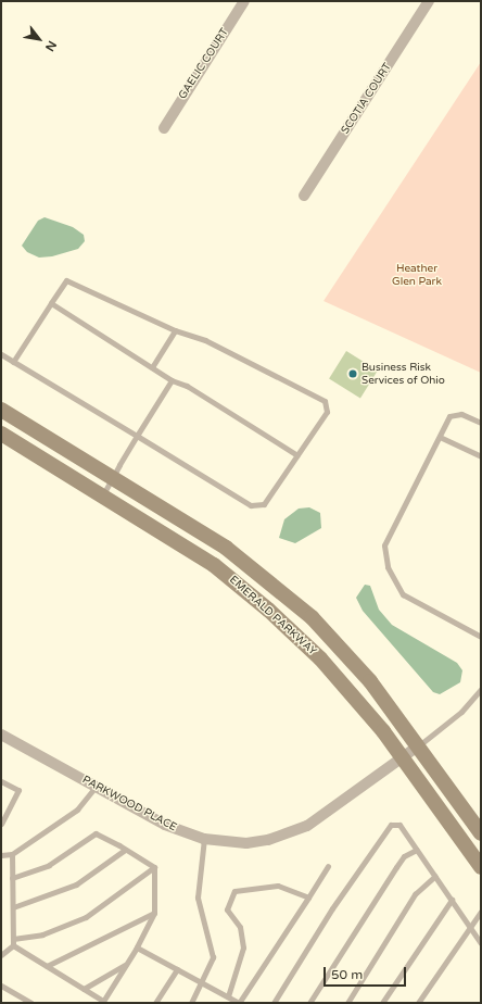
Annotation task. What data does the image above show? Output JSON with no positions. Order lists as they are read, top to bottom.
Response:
{
  "streets": {
    "main road": ["EMERALD PARKWAY"],
    "street": ["GAELIC COURT", "SCOTIA COURT", "PARKWOOD PLACE"]
  },
  "crossings": [
    ["EMERALD PARKWAY", "PARKWOOD PLACE"]
  ],
  "parks": ["Heather Glen Park"],
  "places": ["Business Risk Services of Ohio"],
  "scale_bar": "50 m",
  "north": "bottom right"
}
